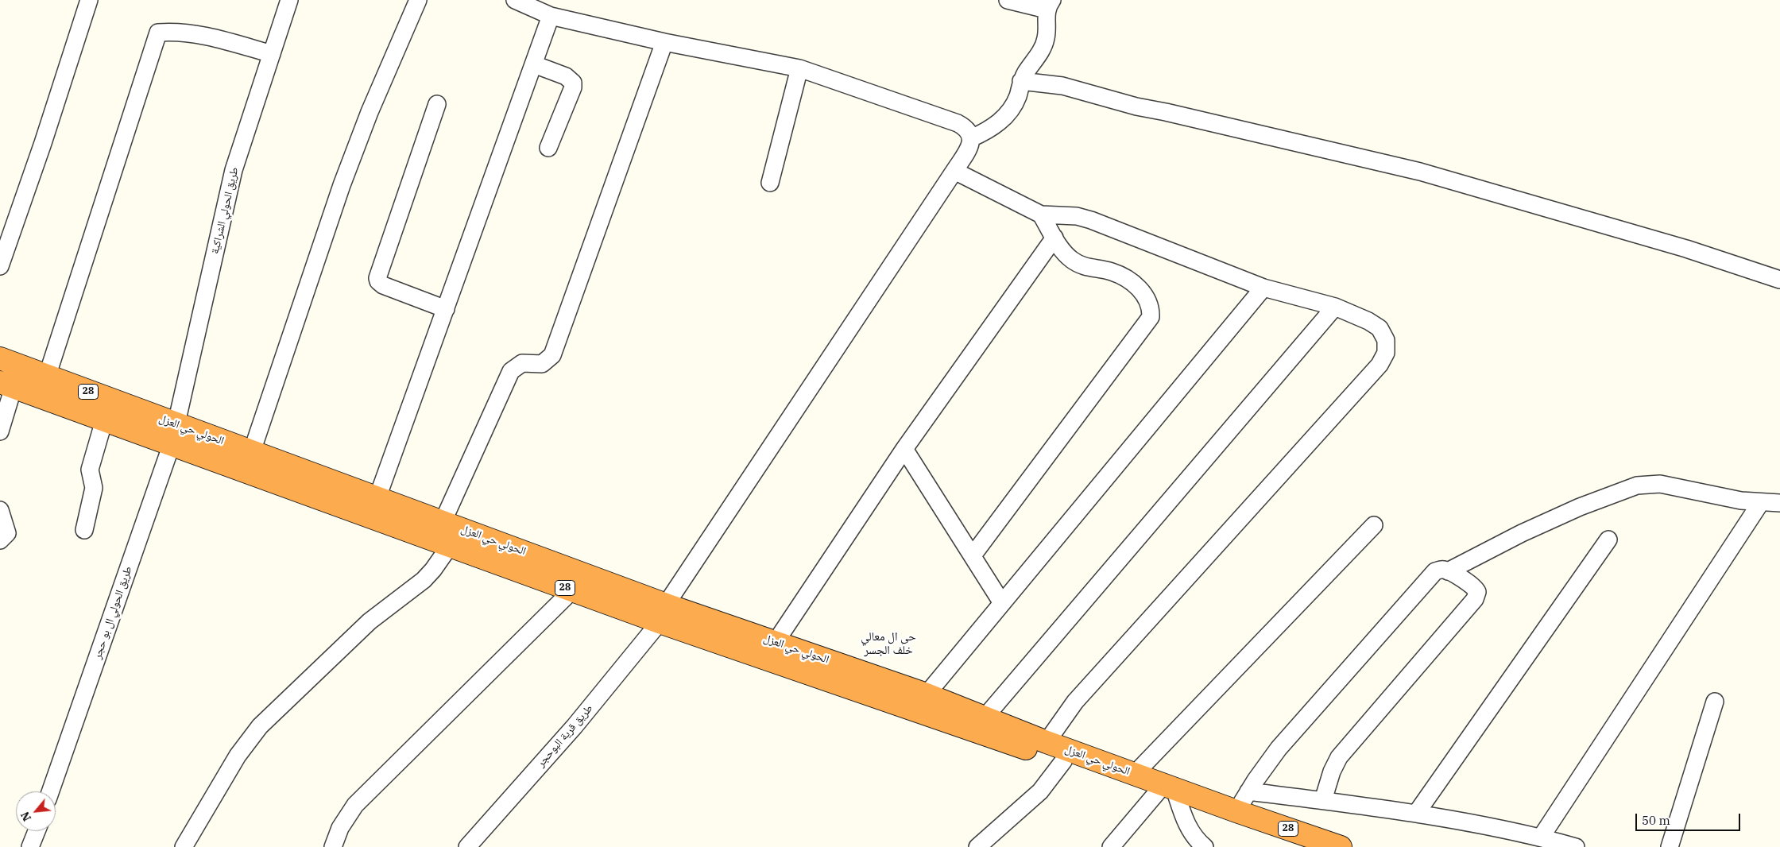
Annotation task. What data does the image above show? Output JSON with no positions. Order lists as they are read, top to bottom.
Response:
{
  "streets": {
    "highway": ["28", "الحولي حي العزل"],
    "street": ["طريق الحولي الشراكية", "طريق الحولي ال بو حجر", "طريق قرية البوحجر"]
  },
  "crossings": [
    ["طريق الحولي الشراكية", "الحولي حي العزل"],
    ["طريق الحولي الشراكية", "طريق الحولي ال بو حجر"],
    ["28", "الحولي حي العزل"],
    ["الحولي حي العزل", "طريق الحولي ال بو حجر"],
    ["الحولي حي العزل", "طريق قرية البوحجر"]
  ],
  "districts": ["حي ال معالي خلف الجسر"],
  "scale_bar": "50 m",
  "north": "bottom left"
}
